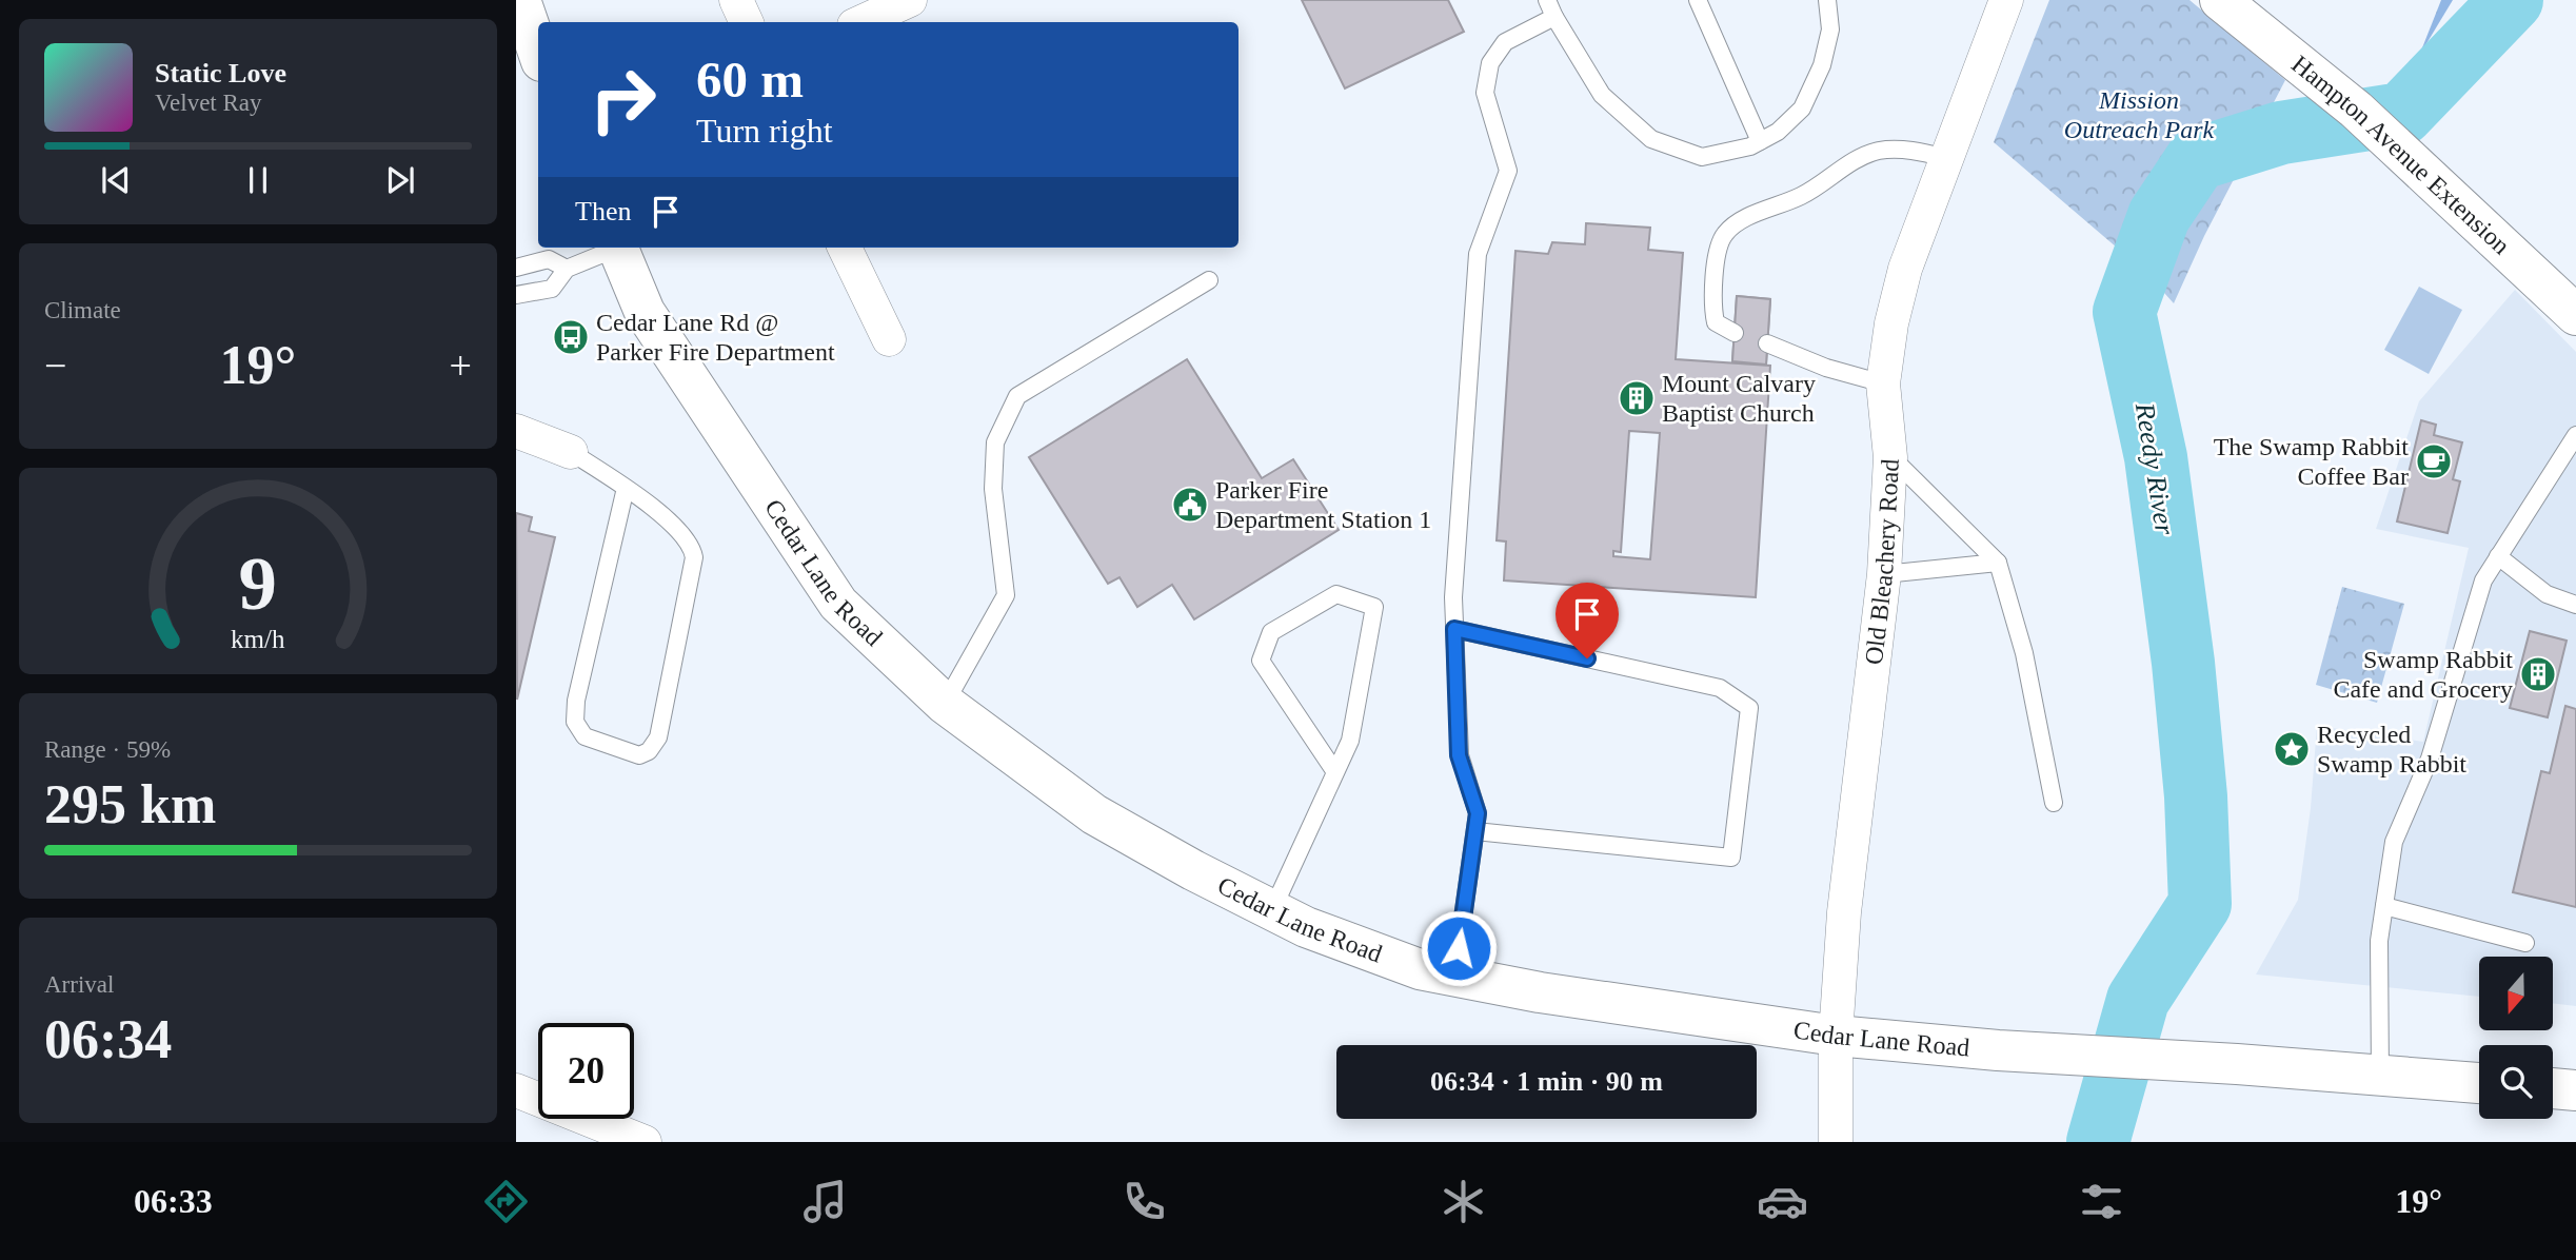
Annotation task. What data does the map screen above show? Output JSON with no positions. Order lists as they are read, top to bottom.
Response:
{
  "streets": {
    "main road": ["Hampton Avenue Extension", "Cedar Lane Road"],
    "street": ["Old Bleachery Road"]
  },
  "crossings": [
    ["Old Bleachery Road", "Cedar Lane Road"]
  ],
  "water": ["Reedy River"],
  "parks": ["Mission Outreach Park"],
  "places": {
    "bus stop": ["Cedar Lane Rd @ Parker Fire Department"],
    "building": ["Mount Calvary Baptist Church", "Swamp Rabbit Cafe and Grocery"],
    "cafe": ["The Swamp Rabbit Coffee Bar"],
    "public building": ["Parker Fire Department Station 1"],
    "place": ["Recycled Swamp Rabbit"]
  },
  "north": "bottom",
  "page": {
    "turn": ["60 m", "Turn right"],
    "song": ["Static Love", "Velvet Ray"],
    "then": "Then",
    "tile": [
      "Climate",
      ["Range · 59%", "295 km"],
      ["Arrival", "06:34"]
    ],
    "heat": ["−", "19°", "+"],
    "limit": "20",
    "trip": "06:34 · 1 min · 90 m",
    "tabs": ["06:33", "19°"],
    "gauge": ["9", "km/h"]
  }
}
